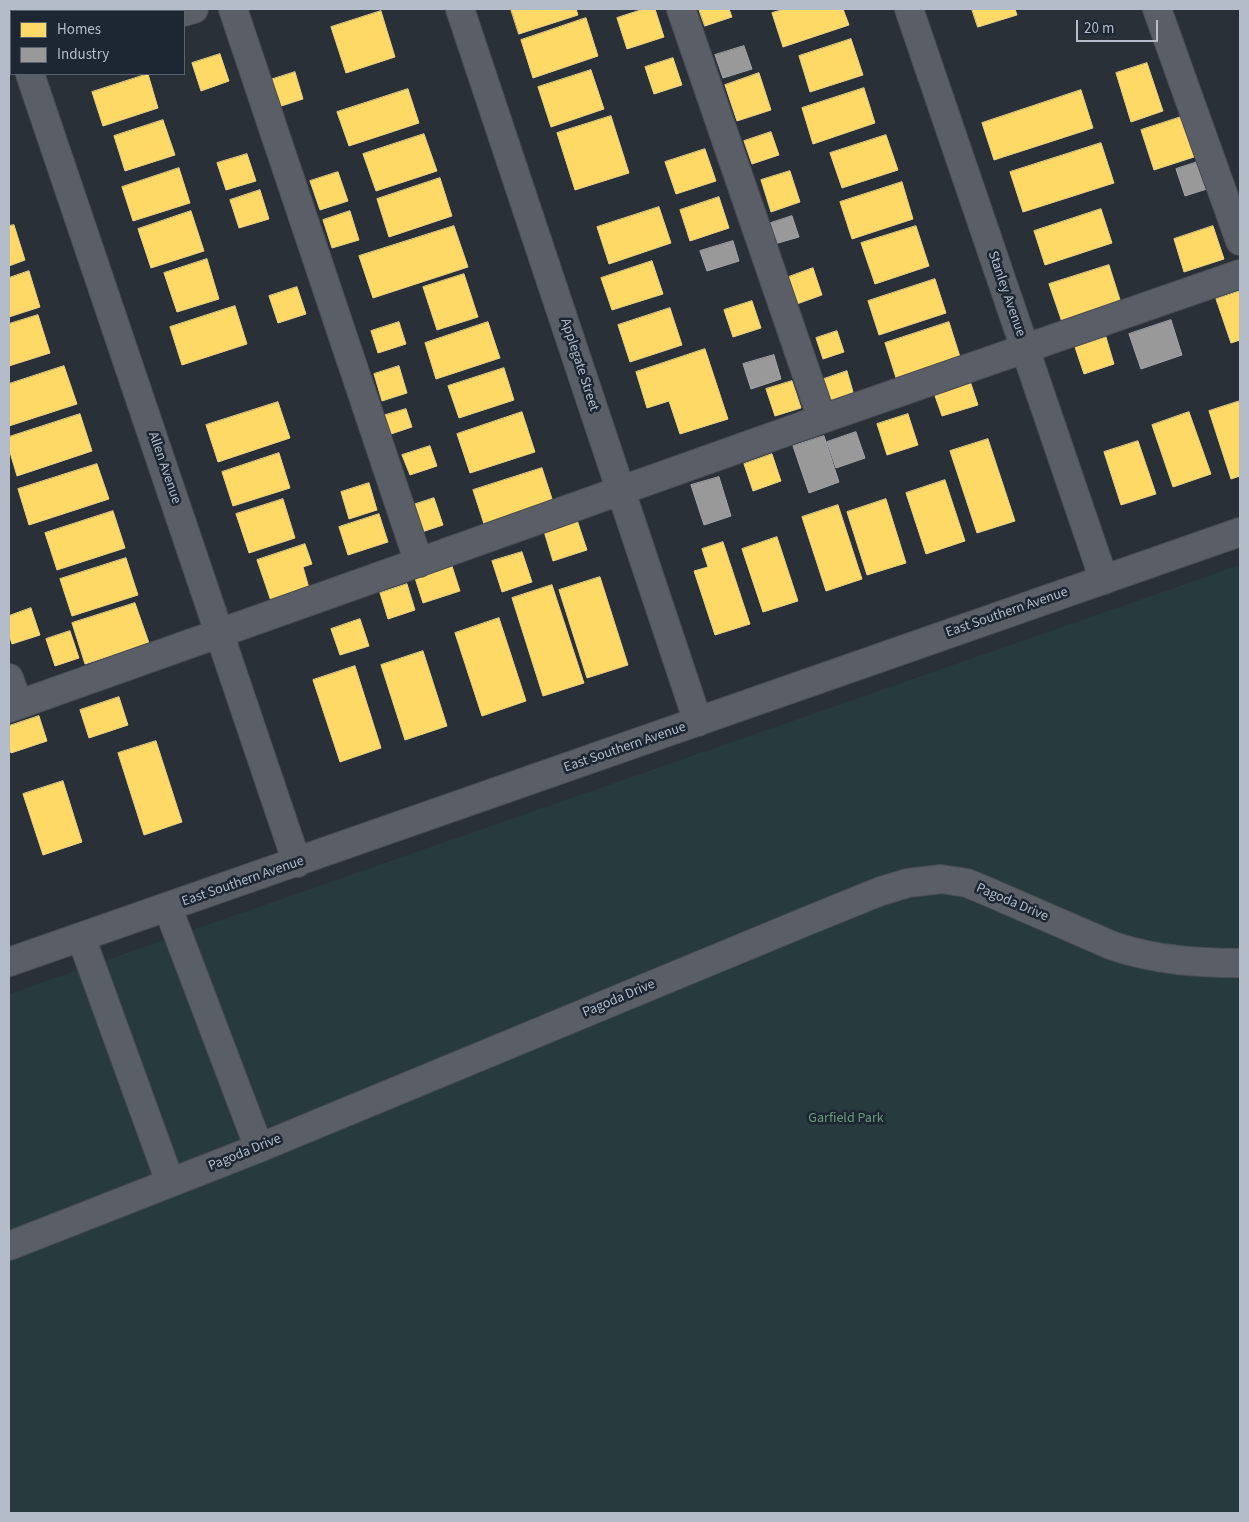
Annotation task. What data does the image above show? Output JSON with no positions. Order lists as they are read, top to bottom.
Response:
{
  "streets": {
    "street": [
      "Stanley Avenue",
      "Applegate Street",
      "Allen Avenue",
      "East Southern Avenue",
      "Pagoda Drive"
    ]
  },
  "crossings": [
    ["Stanley Avenue", "East Southern Avenue"],
    ["Applegate Street", "East Southern Avenue"],
    ["Allen Avenue", "East Southern Avenue"]
  ],
  "parks": ["Garfield Park"],
  "legend": ["Homes", "Industry"],
  "scale_bar": "20 m"
}
